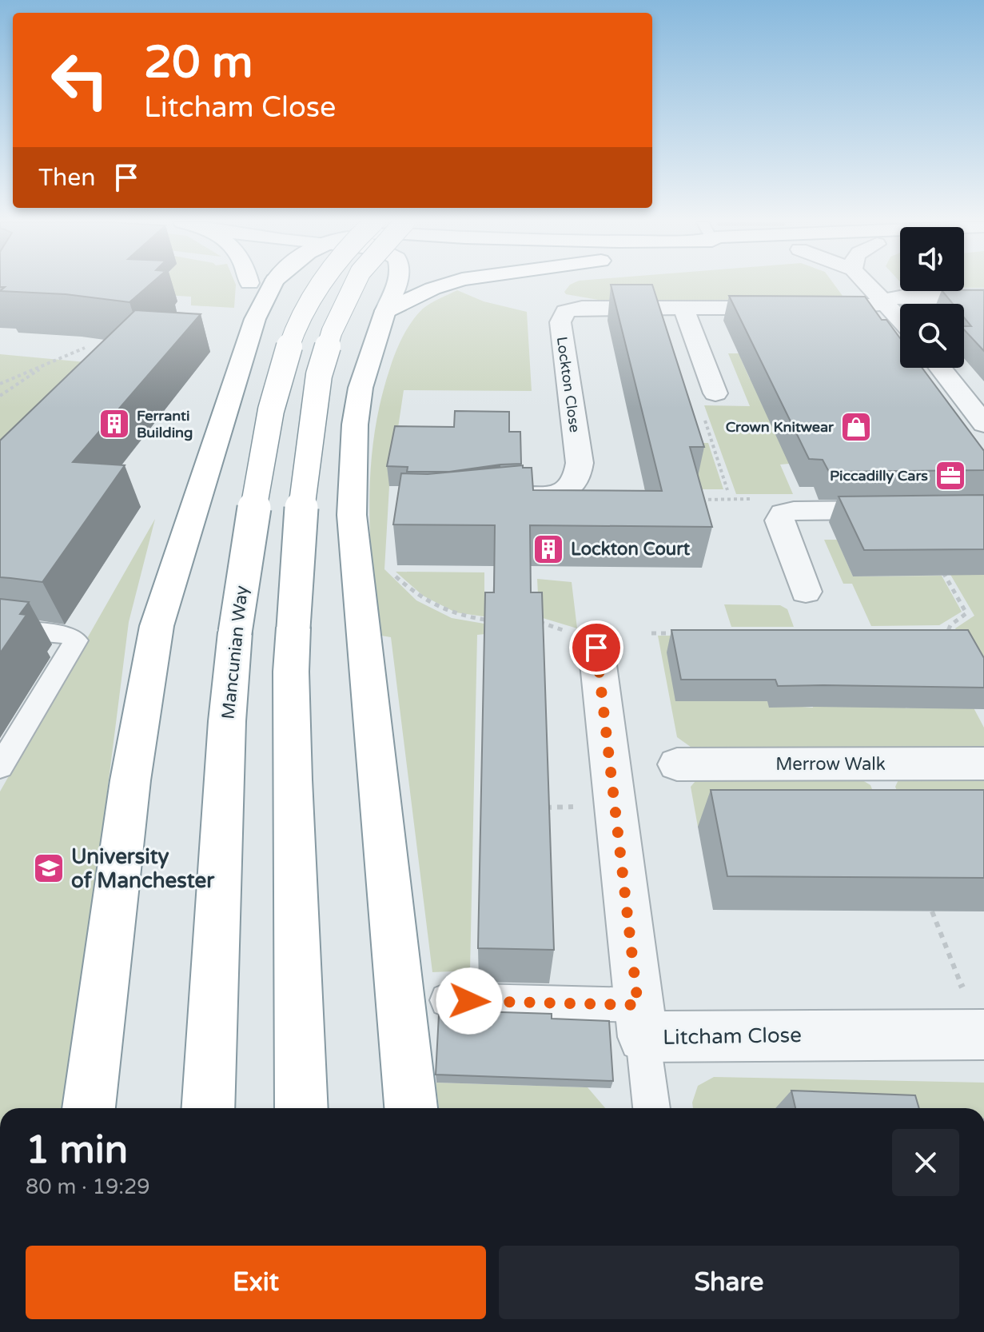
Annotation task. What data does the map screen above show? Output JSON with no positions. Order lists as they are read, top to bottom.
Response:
{
  "streets": {
    "main road": ["Mancunian Way"],
    "street": ["Lockton Close", "Merrow Walk", "Litcham Close"]
  },
  "places": {
    "building": ["Ferranti Building", "Lockton Court"],
    "shop": ["Crown Knitwear"],
    "office": ["Piccadilly Cars"],
    "school or university": ["University of Manchester"]
  },
  "page": {
    "turn": ["20 m", "Litcham Close"],
    "then": "Then",
    "heading": ["1 min", "80 m · 19:29"],
    "buttons": ["Exit", "Share"]
  }
}
